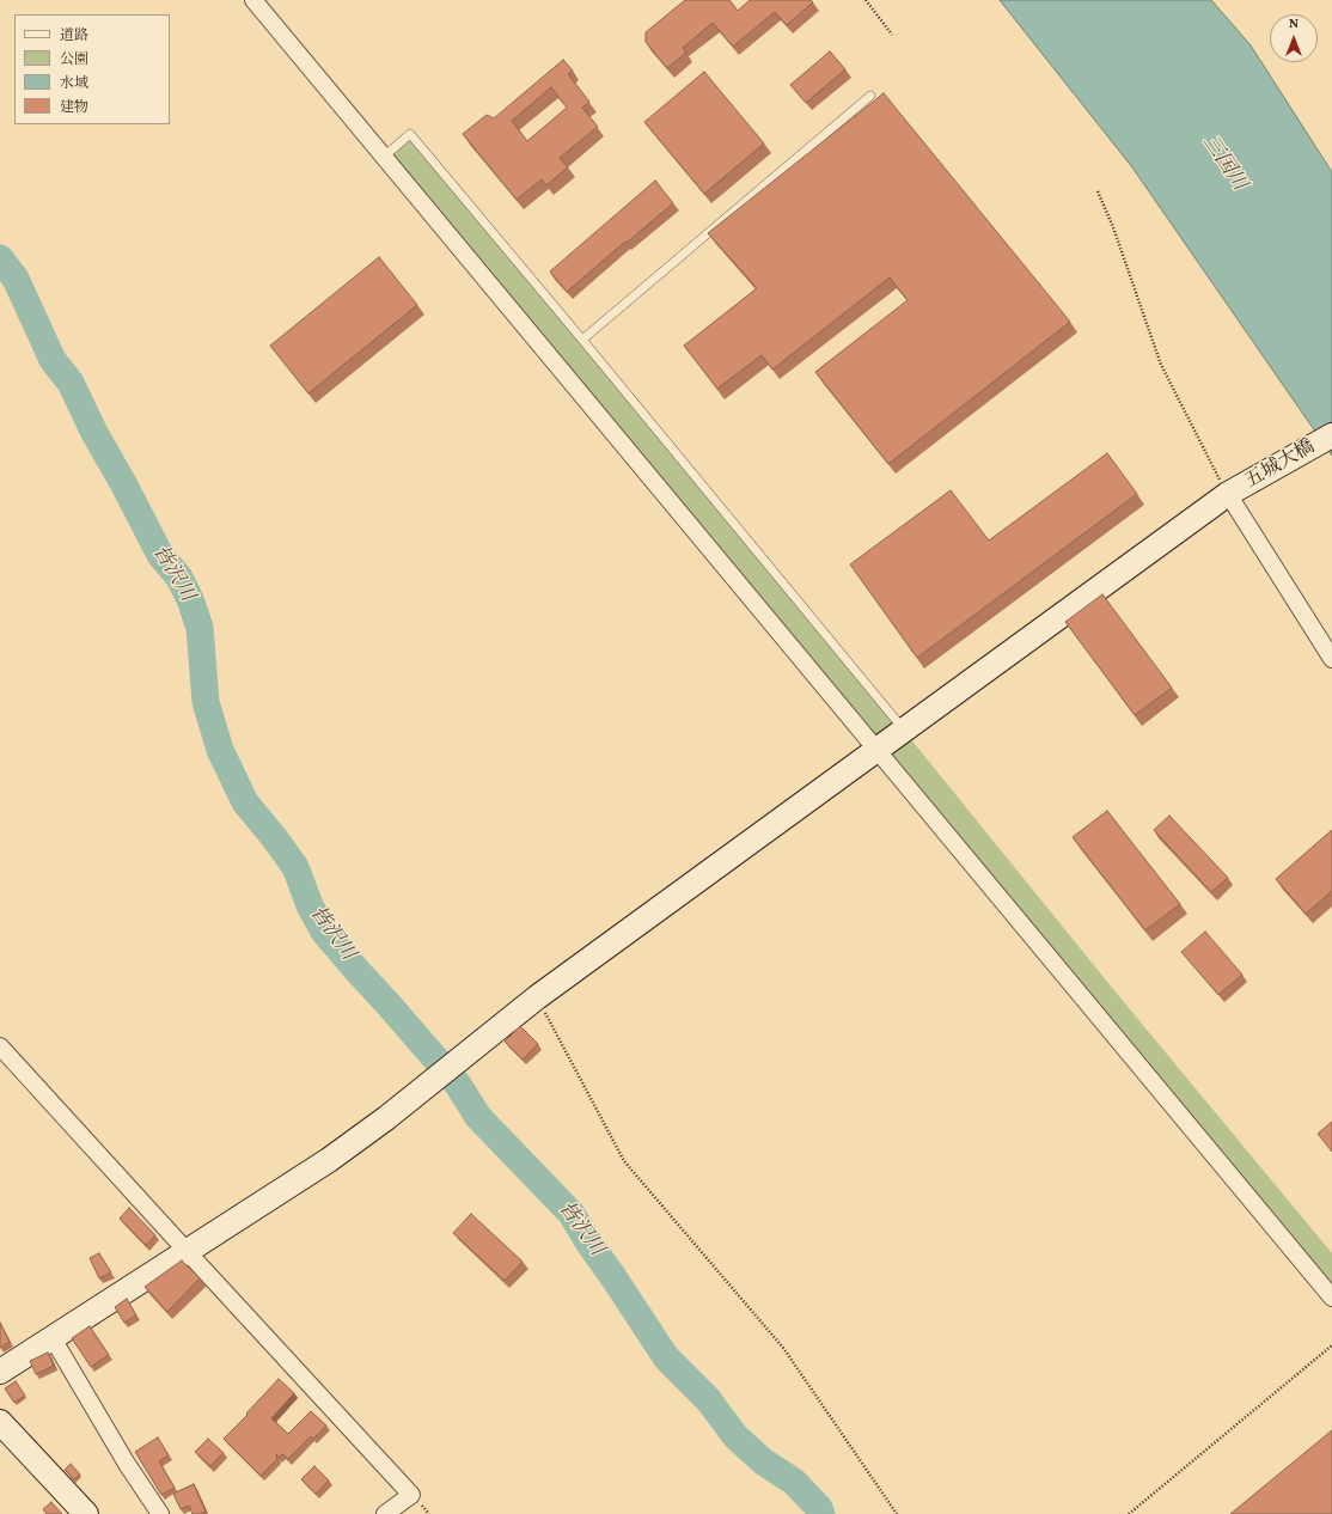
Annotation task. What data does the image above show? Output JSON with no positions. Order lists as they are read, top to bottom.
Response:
{
  "streets": {
    "street": ["五城大橋"]
  },
  "water": ["三国川", "皆沢川"],
  "legend": [
    "道路",
    "公園",
    "水域",
    "建物"
  ],
  "north": "top"
}
